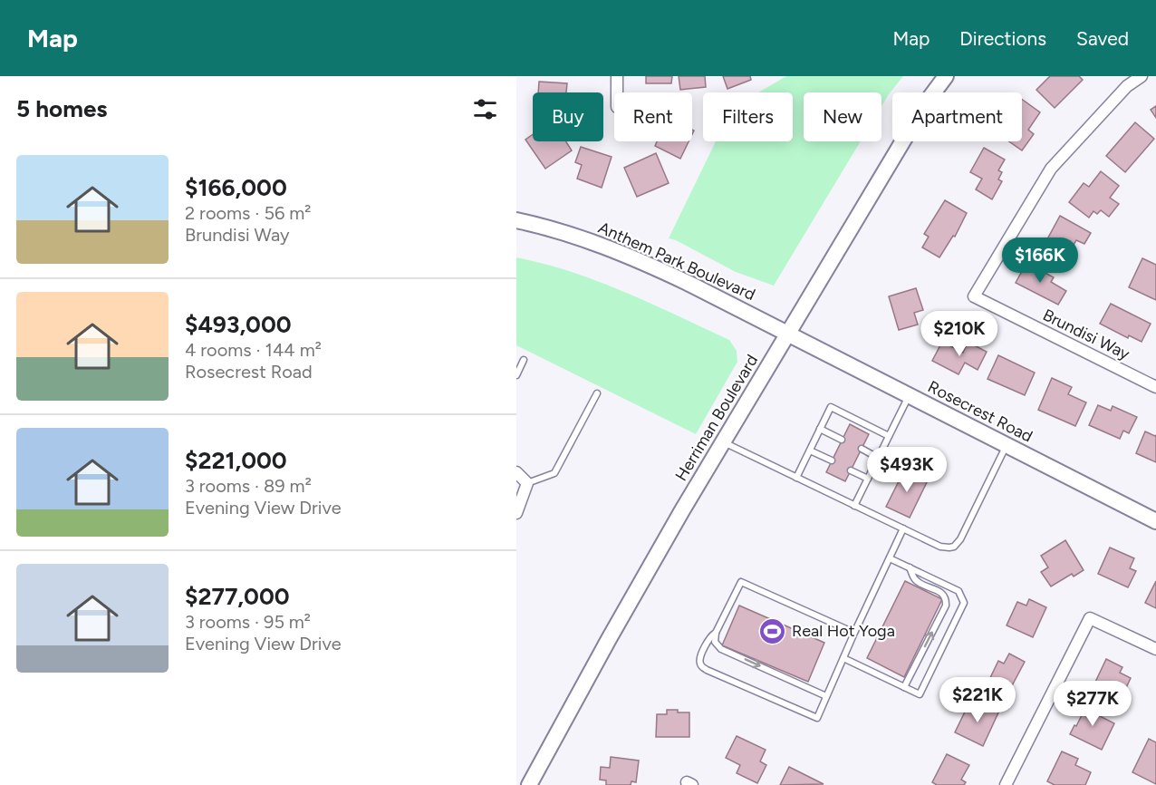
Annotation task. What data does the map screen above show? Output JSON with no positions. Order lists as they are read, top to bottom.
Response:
{
  "streets": {
    "main road": ["Anthem Park Boulevard", "Rosecrest Road", "Herriman Boulevard"],
    "street": ["Brundisi Way"]
  },
  "crossings": [
    ["Anthem Park Boulevard", "Rosecrest Road"],
    ["Anthem Park Boulevard", "Herriman Boulevard"],
    ["Rosecrest Road", "Herriman Boulevard"]
  ],
  "places": {
    "sports": ["Real Hot Yoga"]
  },
  "page": {
    "header": "Map",
    "nav": ["Map", "Directions", "Saved"],
    "heading": "5 homes",
    "chip": [
      "Buy",
      "Rent",
      "Filters",
      "New",
      "Apartment"
    ],
    "list": [
      {
        "name": "$166,000",
        "note": "2 rooms · 56 m² · Brundisi Way"
      },
      {
        "name": "$493,000",
        "note": "4 rooms · 144 m² · Rosecrest Road"
      },
      {
        "name": "$221,000",
        "note": "3 rooms · 89 m² · Evening View Drive"
      },
      {
        "name": "$277,000",
        "note": "3 rooms · 95 m² · Evening View Drive"
      }
    ],
    "price": [
      "$166K",
      "$210K",
      "$493K",
      "$221K",
      "$277K"
    ]
  }
}
